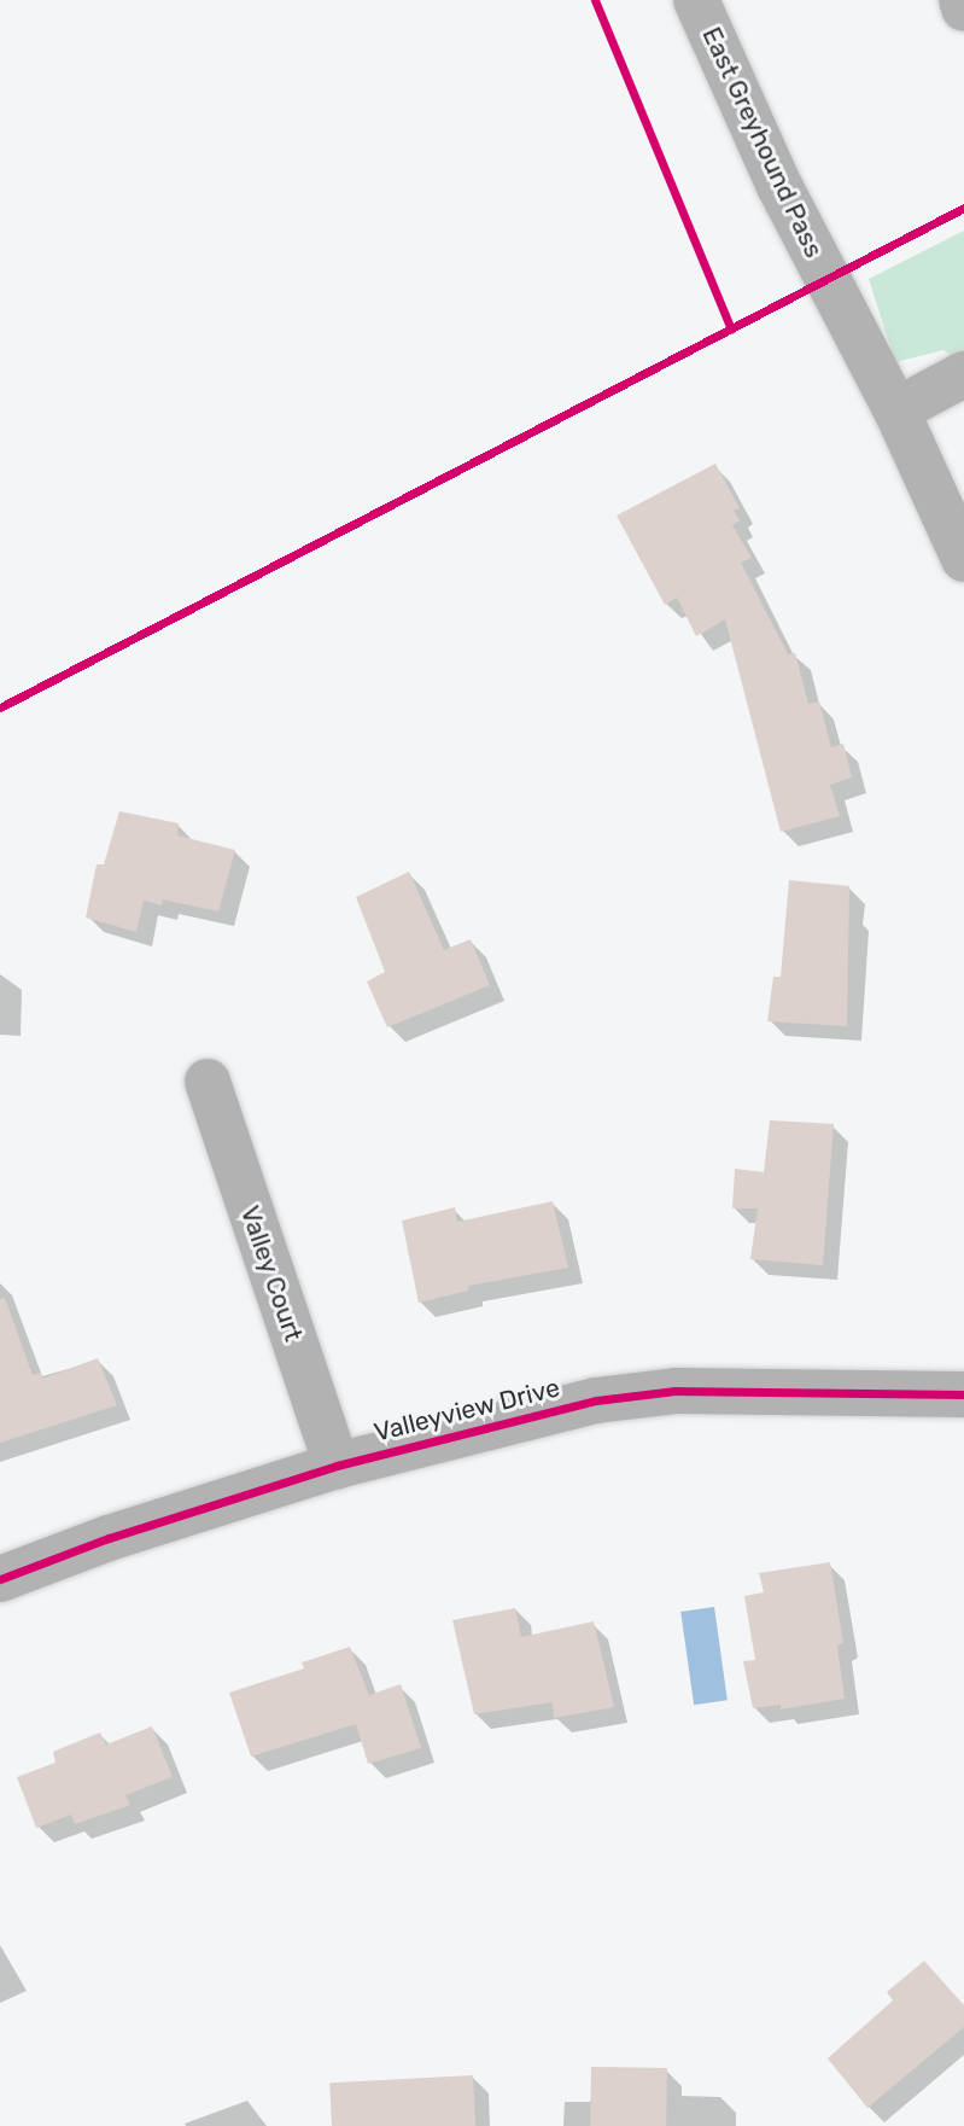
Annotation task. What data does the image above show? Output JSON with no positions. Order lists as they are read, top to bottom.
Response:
{
  "streets": {
    "street": ["East Greyhound Pass", "Valley Court", "Valleyview Drive"]
  },
  "crossings": [
    ["Valley Court", "Valleyview Drive"]
  ]
}
